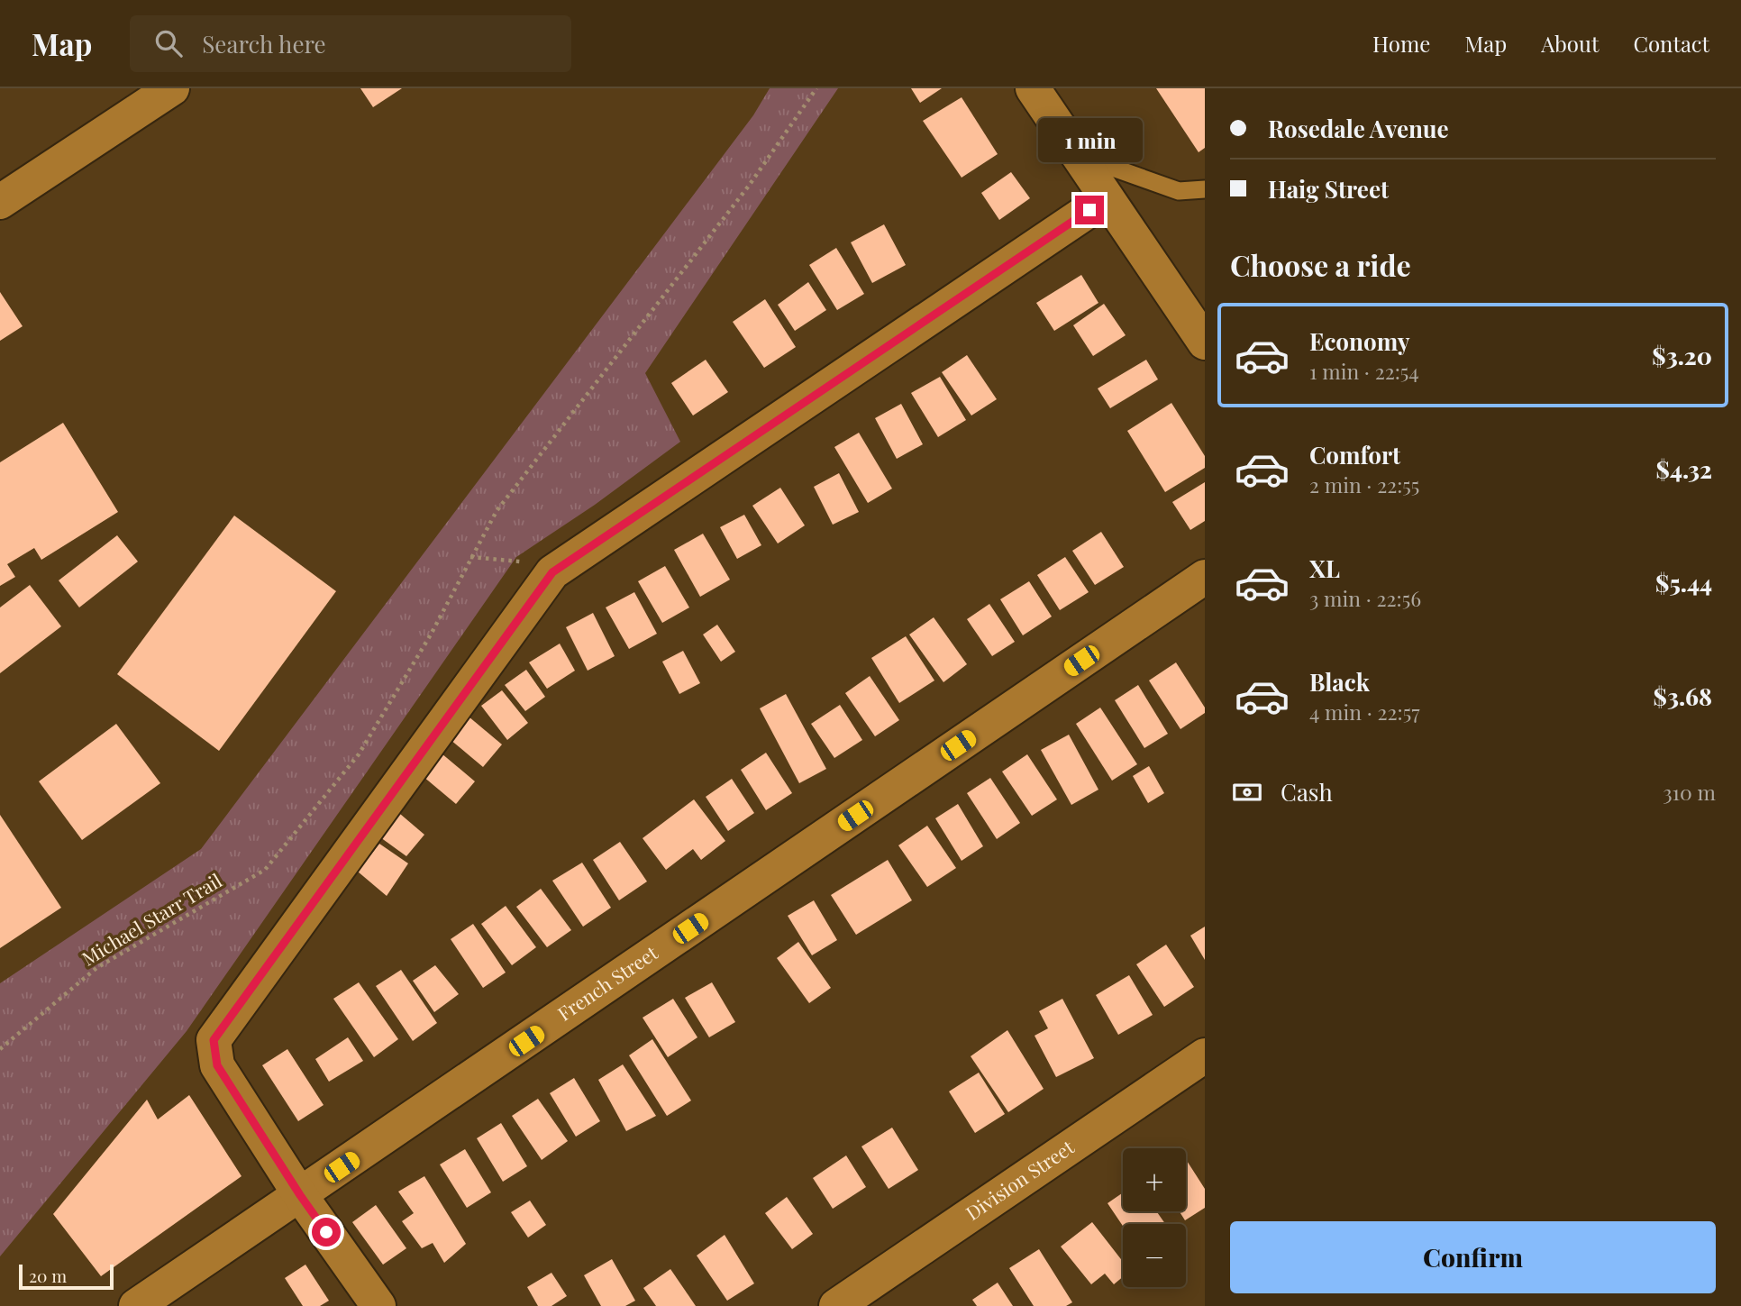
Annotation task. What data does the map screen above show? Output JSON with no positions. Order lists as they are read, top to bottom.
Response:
{
  "streets": {
    "street": ["French Street", "Division Street"],
    "path": ["Michael Starr Trail"]
  },
  "scale_bar": "20 m",
  "page": {
    "header": "Map",
    "search": "Search here",
    "nav": [
      "Home",
      "Map",
      "About",
      "Contact"
    ],
    "banner": ["Rosedale Avenue", "Haig Street"],
    "bubble": "1 min",
    "heading": "Choose a ride",
    "list": [
      {
        "name": "Economy",
        "note": "1 min · 22:54",
        "value": "$3.20"
      },
      {
        "name": "Comfort",
        "note": "2 min · 22:55",
        "value": "$4.32"
      },
      {
        "name": "XL",
        "note": "3 min · 22:56",
        "value": "$5.44"
      },
      {
        "name": "Black",
        "note": "4 min · 22:57",
        "value": "$3.68"
      }
    ],
    "pay": ["Cash", "310 m"],
    "map_buttons": ["+", "−"],
    "buttons": "Confirm",
    "scale": "20 m"
  }
}
